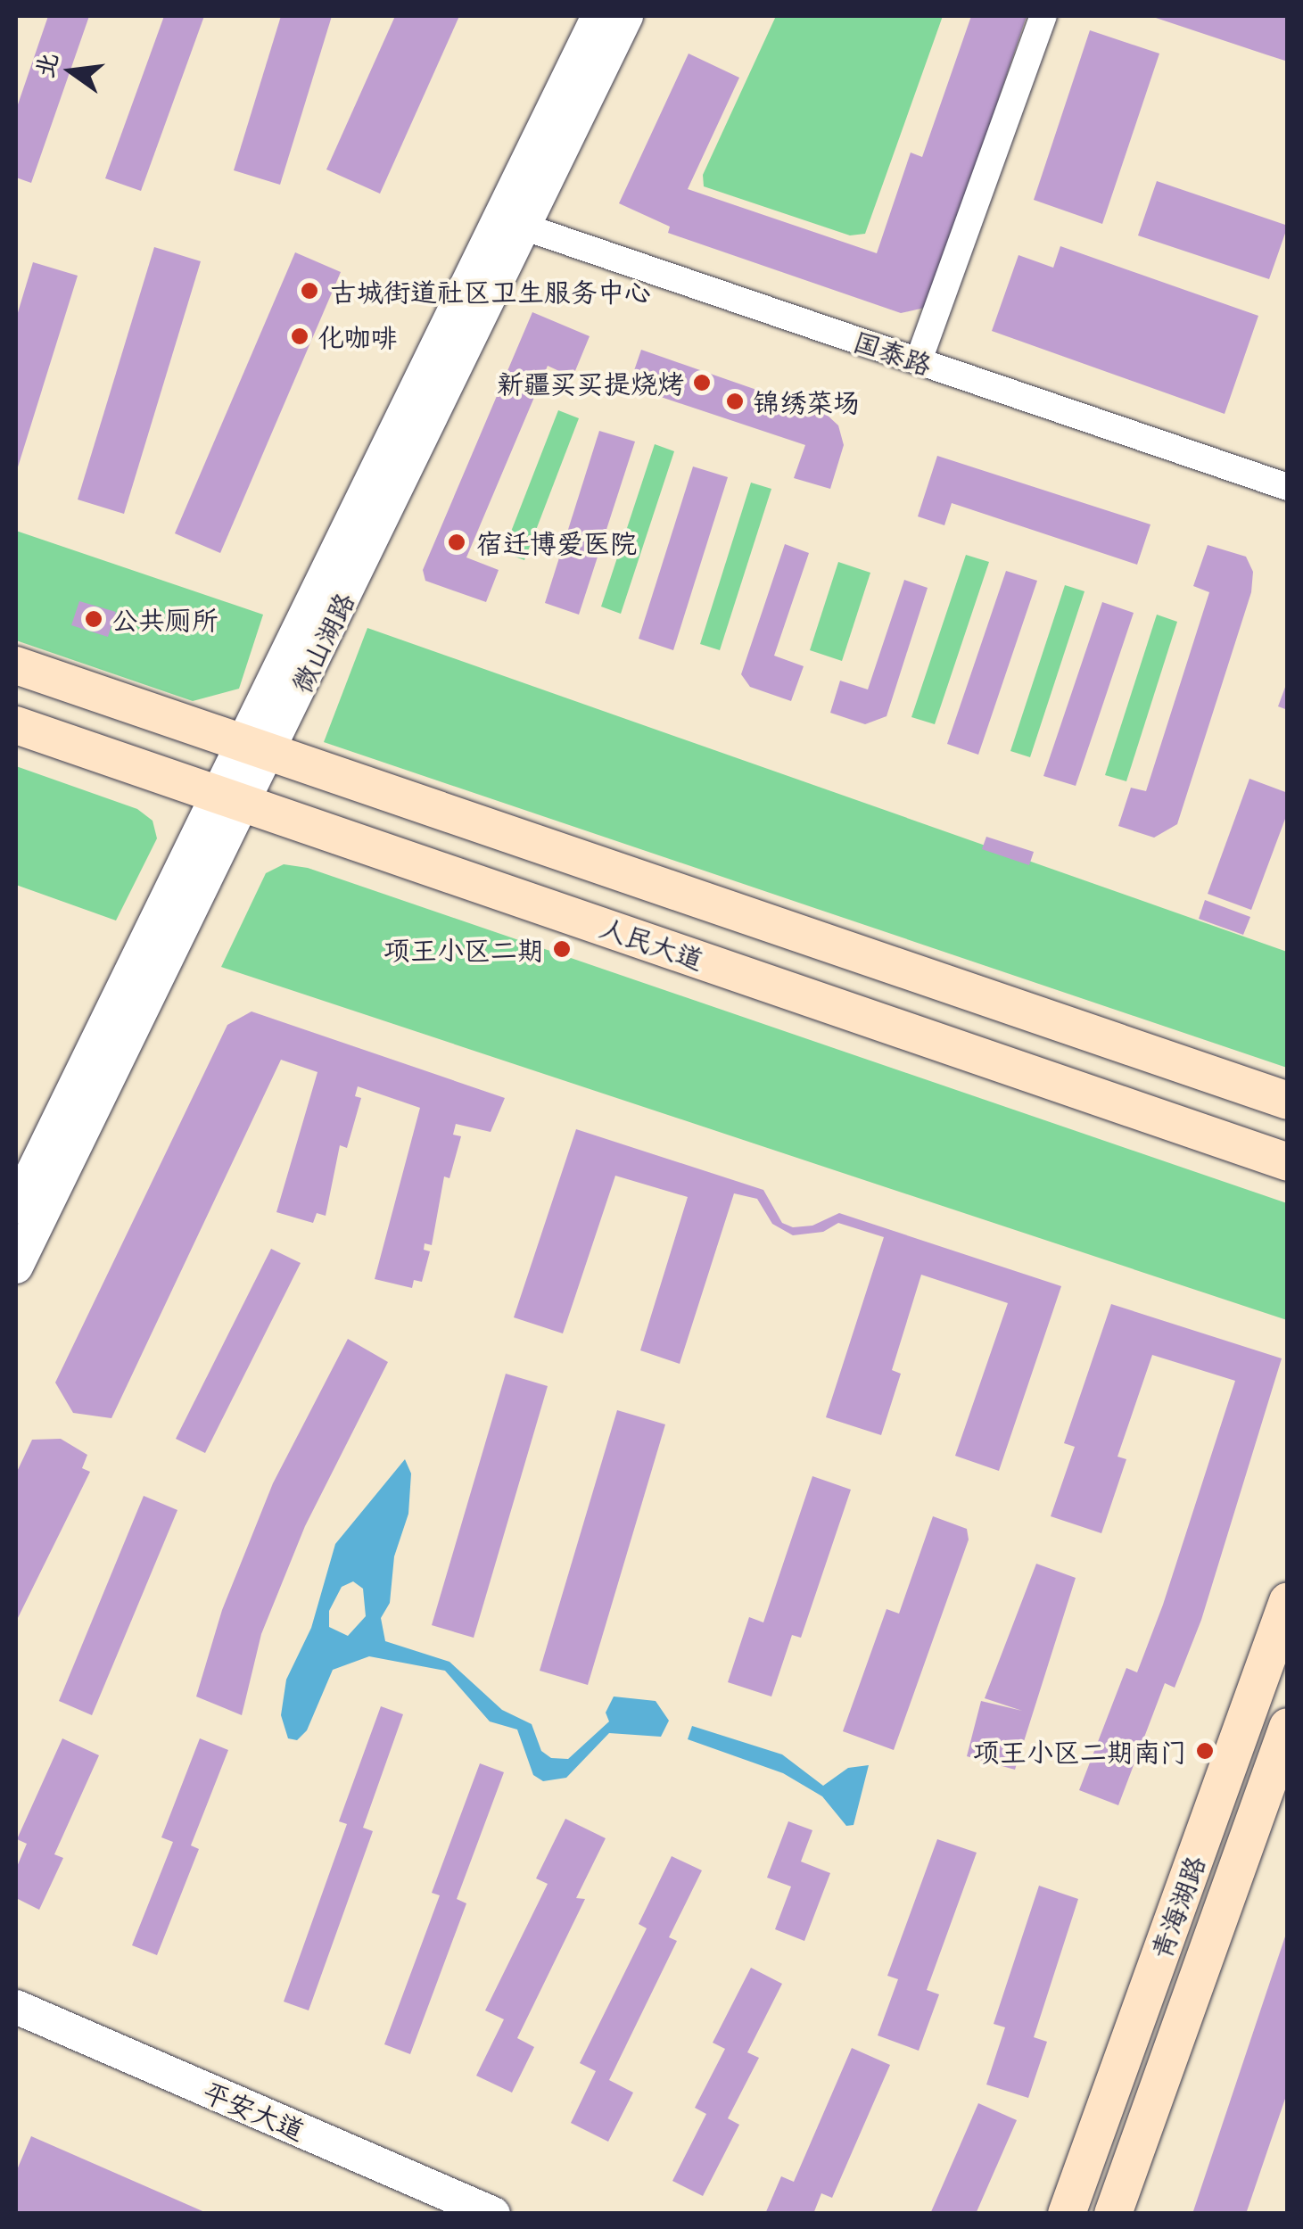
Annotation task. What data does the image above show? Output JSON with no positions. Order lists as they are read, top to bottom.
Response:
{
  "streets": {
    "main road": ["人民大道", "青海湖路"],
    "street": ["国泰路", "微山湖路", "平安大道"]
  },
  "crossings": [
    ["国泰路", "微山湖路"],
    ["微山湖路", "人民大道"]
  ],
  "places": [
    "古城街道社区卫生服务中心",
    "化咖啡",
    "新疆买买提烧烤",
    "锦绣菜场",
    "宿迁博爱医院",
    "公共厕所",
    "项王小区二期",
    "项王小区二期南门"
  ],
  "north": "left"
}
